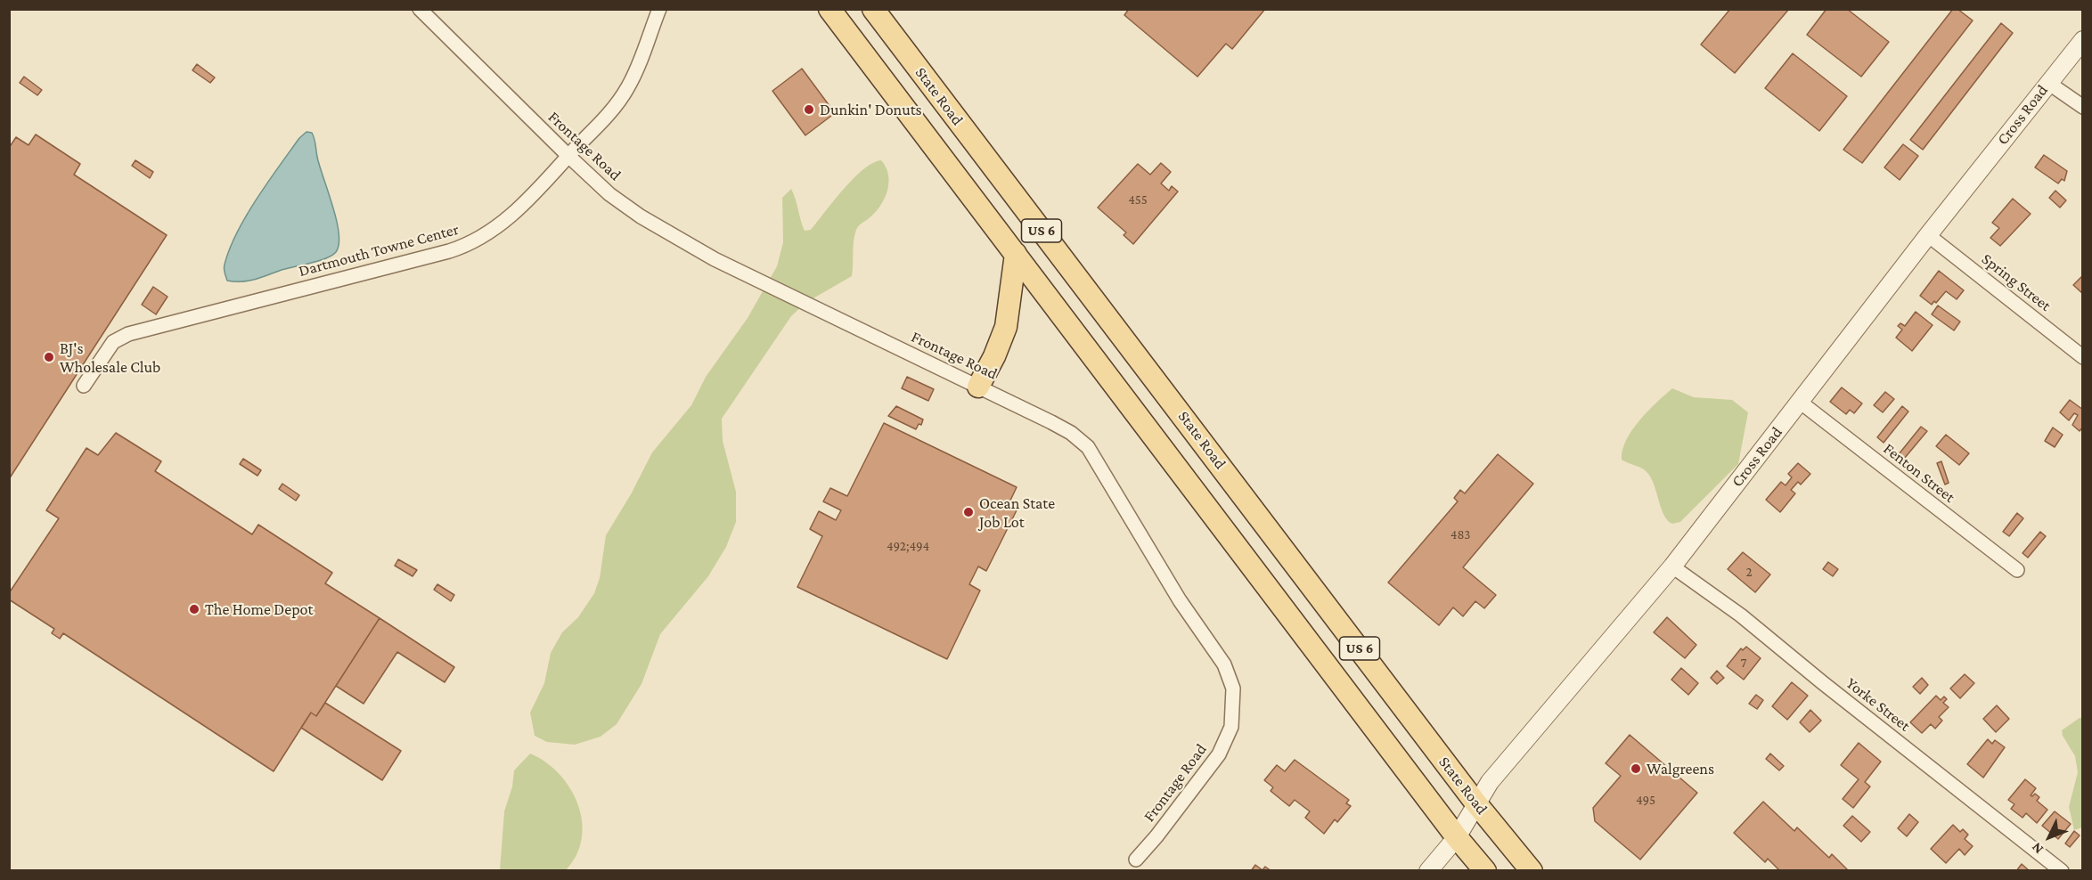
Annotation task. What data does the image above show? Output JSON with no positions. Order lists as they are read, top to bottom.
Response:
{
  "streets": {
    "main road": ["State Road", "US 6"],
    "street": [
      "Cross Road",
      "Frontage Road",
      "Dartmouth Towne Center",
      "Spring Street",
      "Fenton Street",
      "Yorke Street"
    ]
  },
  "crossings": [
    ["State Road", "Cross Road"],
    ["Cross Road", "US 6"],
    ["Cross Road", "Spring Street"],
    ["Cross Road", "Fenton Street"],
    ["Cross Road", "Yorke Street"],
    ["Frontage Road", "Dartmouth Towne Center"]
  ],
  "places": [
    "Dunkin' Donuts",
    "BJ's Wholesale Club",
    "Ocean State Job Lot",
    "The Home Depot",
    "Walgreens"
  ],
  "house_numbers": [
    "455",
    "483",
    "492;494",
    "2",
    "7",
    "495"
  ],
  "north": "bottom left"
}
